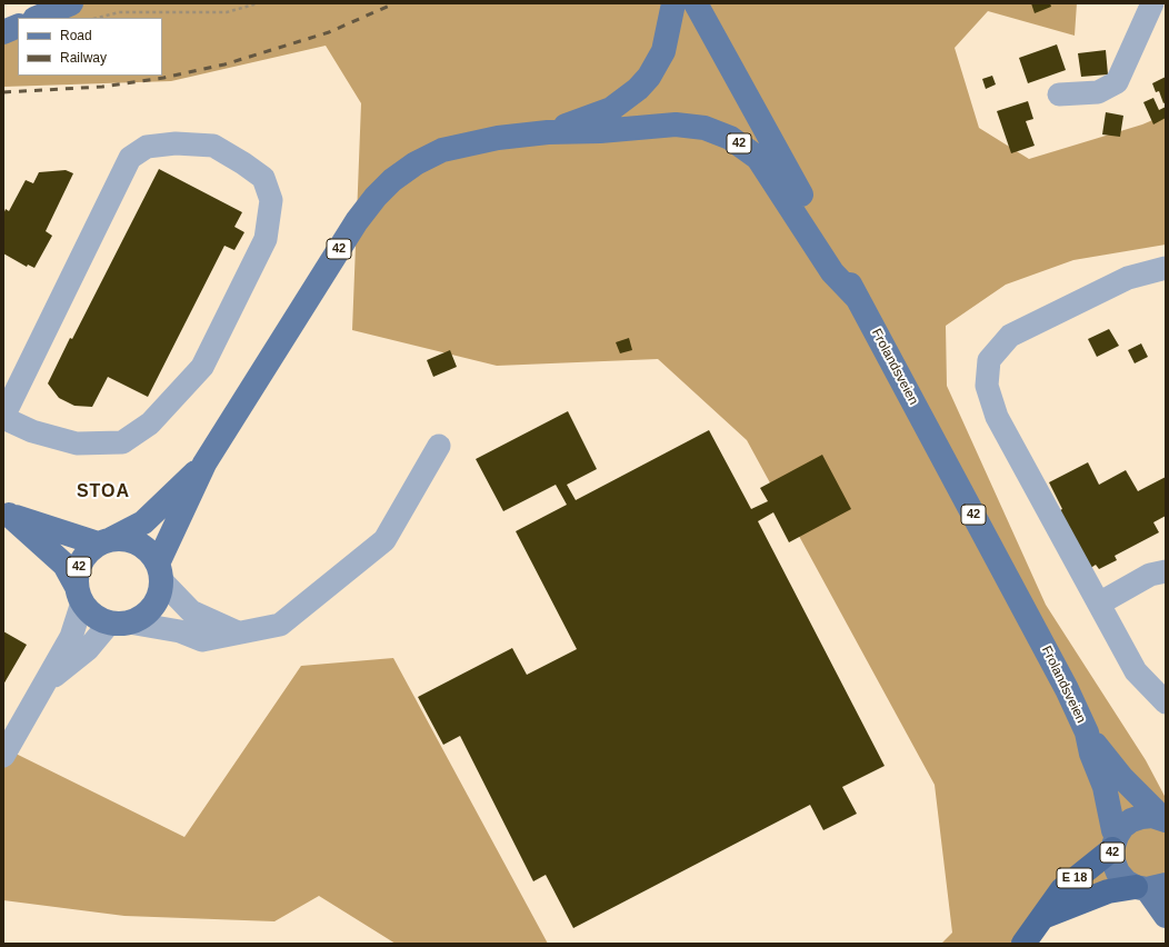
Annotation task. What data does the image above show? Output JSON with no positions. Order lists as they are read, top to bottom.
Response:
{
  "streets": {
    "highway": ["E 18"],
    "main road": ["42", "Frolandsveien"]
  },
  "crossings": [
    ["42", "Frolandsveien"],
    ["42", "E 18"],
    ["Frolandsveien", "E 18"]
  ],
  "districts": ["STOA"],
  "legend": ["Road", "Railway"]
}
